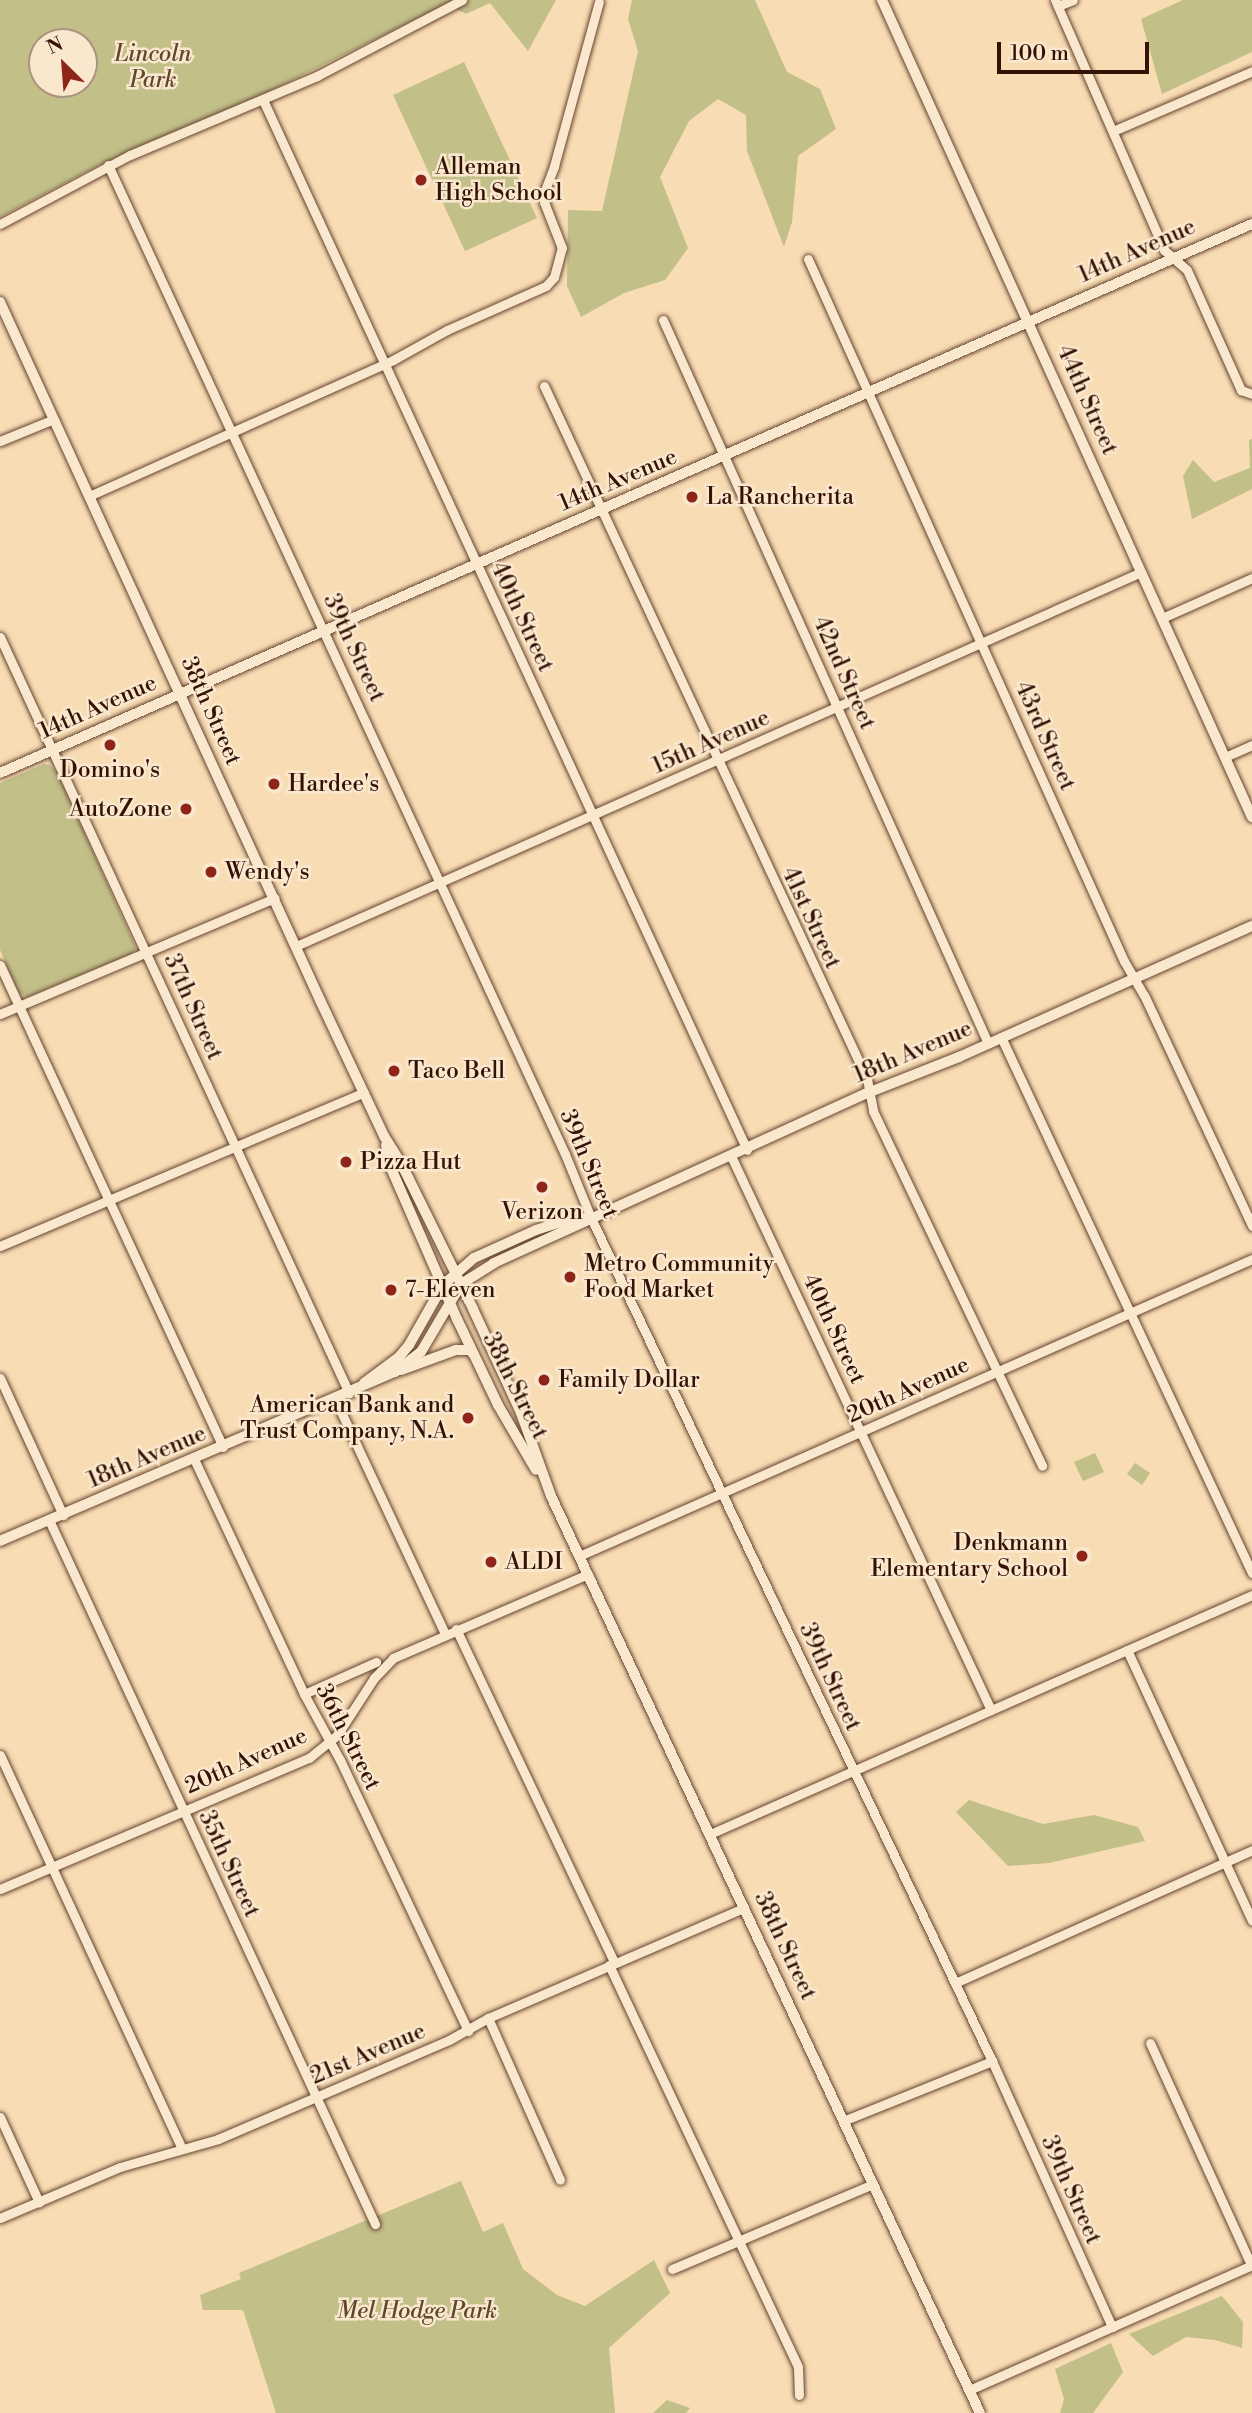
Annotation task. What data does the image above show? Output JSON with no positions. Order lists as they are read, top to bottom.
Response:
{
  "streets": {
    "street": [
      "14th Avenue",
      "44th Street",
      "40th Street",
      "39th Street",
      "42nd Street",
      "38th Street",
      "43rd Street",
      "15th Avenue",
      "41st Street",
      "37th Street",
      "18th Avenue",
      "20th Avenue",
      "36th Street",
      "35th Street",
      "21st Avenue"
    ]
  },
  "crossings": [
    ["14th Avenue", "44th Street"],
    ["14th Avenue", "40th Street"],
    ["14th Avenue", "39th Street"],
    ["14th Avenue", "42nd Street"],
    ["14th Avenue", "38th Street"],
    ["14th Avenue", "43rd Street"],
    ["14th Avenue", "41st Street"],
    ["14th Avenue", "37th Street"],
    ["44th Street", "15th Avenue"],
    ["40th Street", "15th Avenue"],
    ["40th Street", "18th Avenue"],
    ["40th Street", "20th Avenue"],
    ["39th Street", "15th Avenue"],
    ["39th Street", "18th Avenue"],
    ["39th Street", "20th Avenue"],
    ["42nd Street", "15th Avenue"],
    ["42nd Street", "18th Avenue"],
    ["38th Street", "15th Avenue"],
    ["38th Street", "18th Avenue"],
    ["38th Street", "20th Avenue"],
    ["38th Street", "21st Avenue"],
    ["43rd Street", "15th Avenue"],
    ["43rd Street", "18th Avenue"],
    ["15th Avenue", "41st Street"],
    ["41st Street", "18th Avenue"],
    ["41st Street", "20th Avenue"],
    ["37th Street", "18th Avenue"],
    ["18th Avenue", "36th Street"],
    ["18th Avenue", "35th Street"],
    ["20th Avenue", "36th Street"],
    ["20th Avenue", "35th Street"],
    ["36th Street", "21st Avenue"],
    ["35th Street", "21st Avenue"]
  ],
  "parks": ["Lincoln Park", "Mel Hodge Park"],
  "places": [
    "Alleman High School",
    "La Rancherita",
    "Domino's",
    "Hardee's",
    "AutoZone",
    "Wendy's",
    "Taco Bell",
    "Pizza Hut",
    "Verizon",
    "Metro Community Food Market",
    "7-Eleven",
    "Family Dollar",
    "American Bank and Trust Company, N.A.",
    "Denkmann Elementary School",
    "ALDI"
  ],
  "scale_bar": "100 m",
  "north": "top left"
}
